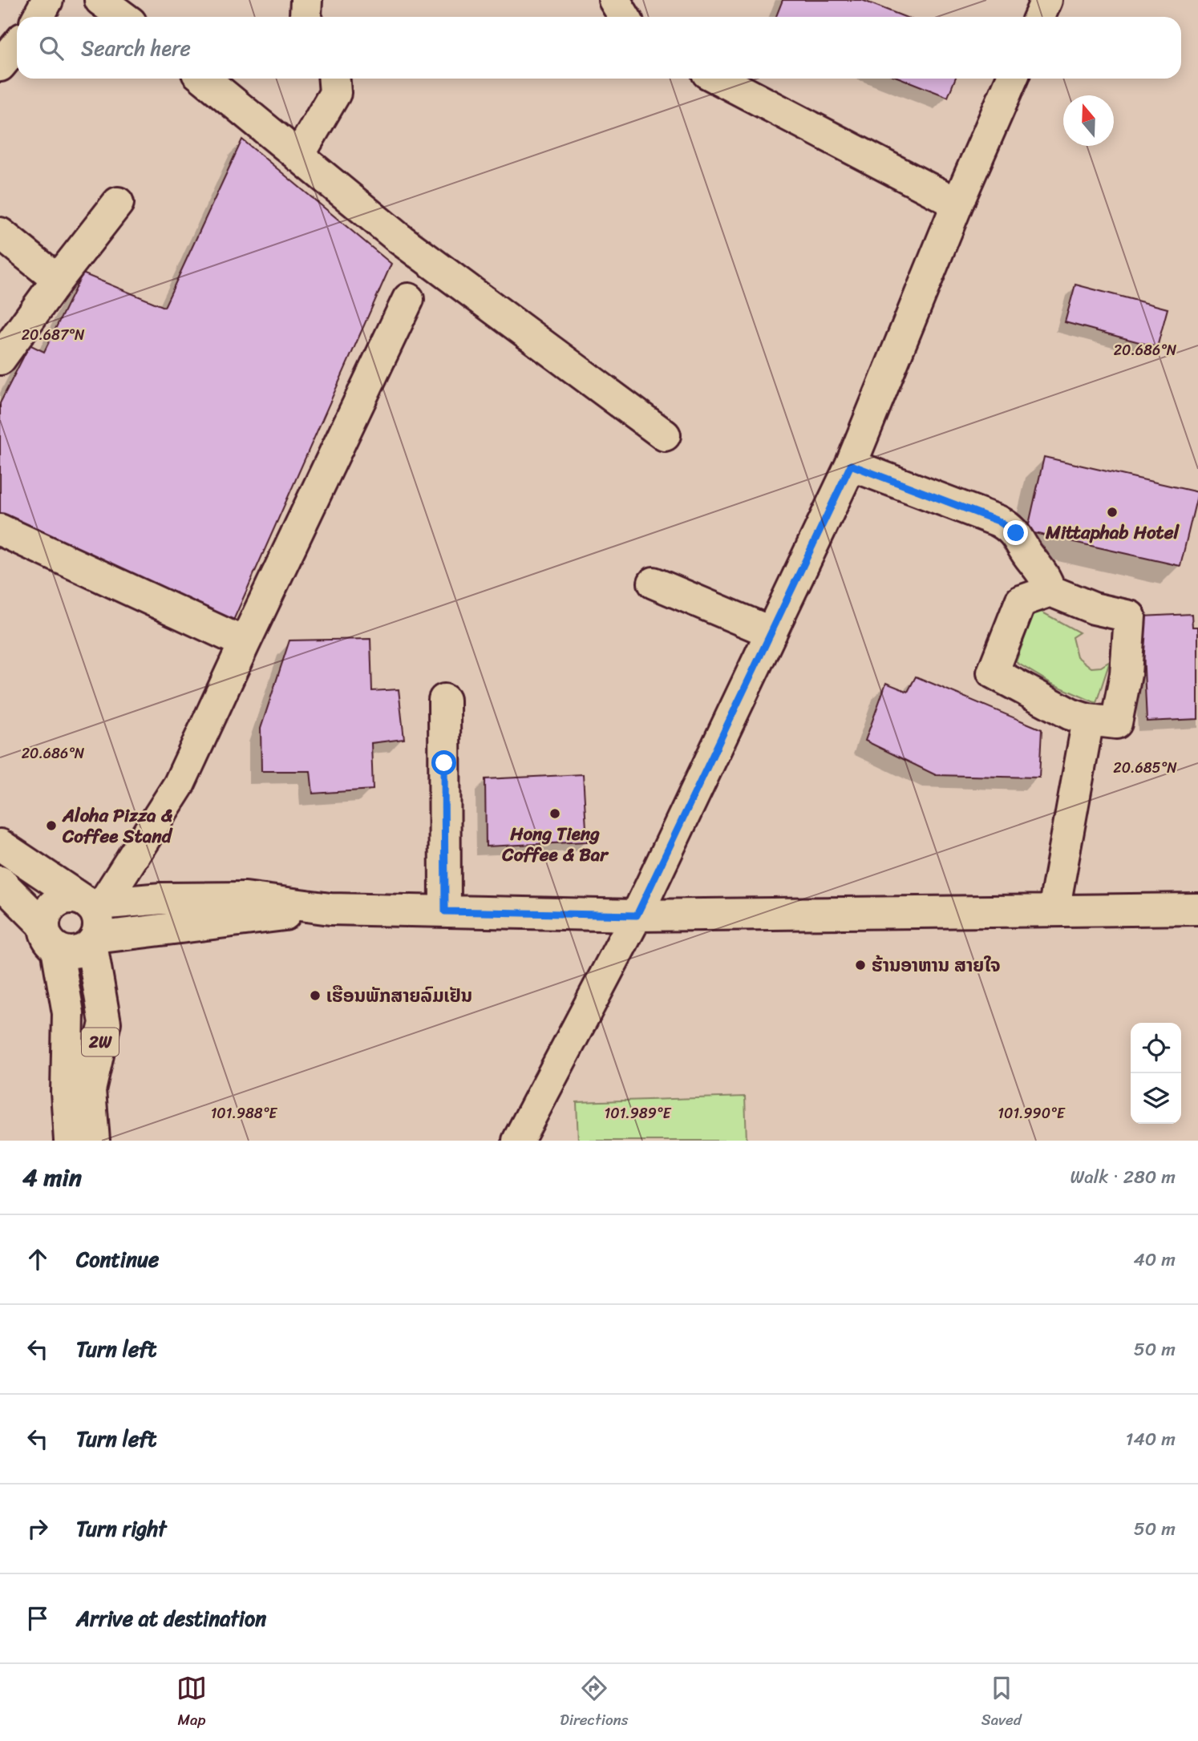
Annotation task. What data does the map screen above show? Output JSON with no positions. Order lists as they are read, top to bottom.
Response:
{
  "streets": {
    "main road": ["2W"]
  },
  "places": [
    "Mittaphab Hotel",
    "Hong Tieng Coffee & Bar",
    "Aloha Pizza & Coffee Stand",
    "ຮ້ານອາຫານ ສາຍໃຈ",
    "ເຮືອນພັກສາຍລົມເຢັນ"
  ],
  "north": "top",
  "page": {
    "search": "Search here",
    "heading": ["4 min", "Walk · 280 m"],
    "list": [
      ["Continue", "40 m"],
      ["Turn left", "50 m"],
      ["Turn left", "140 m"],
      ["Turn right", "50 m"],
      "Arrive at destination"
    ],
    "nav": ["Map", "Directions", "Saved"]
  },
  "coordinates": [
    "20.687°N",
    "20.686°N",
    "20.685°N",
    "101.988°E",
    "101.989°E",
    "101.990°E"
  ]
}
